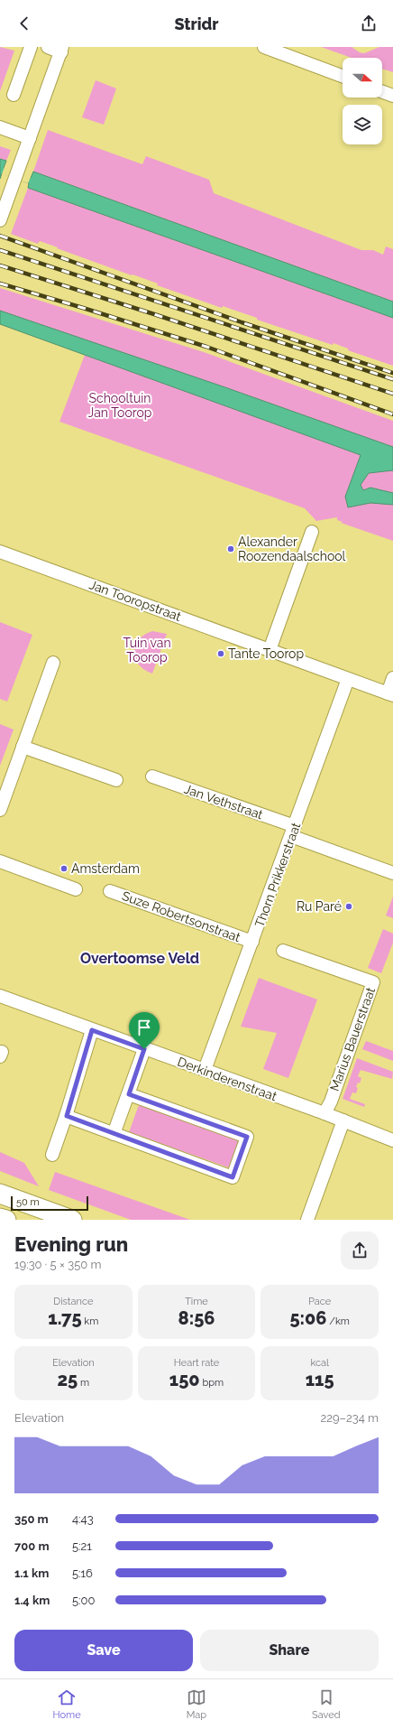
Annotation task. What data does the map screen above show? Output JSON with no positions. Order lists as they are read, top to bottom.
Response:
{
  "streets": {
    "street": [
      "Jan Tooropstraat",
      "Jan Vethstraat",
      "Thorn Prikkerstraat",
      "Suze Robertsonstraat",
      "Marius Bauerstraat",
      "Derkinderenstraat"
    ]
  },
  "crossings": [
    ["Jan Tooropstraat", "Thorn Prikkerstraat"],
    ["Jan Vethstraat", "Thorn Prikkerstraat"],
    ["Thorn Prikkerstraat", "Suze Robertsonstraat"],
    ["Thorn Prikkerstraat", "Derkinderenstraat"],
    ["Marius Bauerstraat", "Derkinderenstraat"]
  ],
  "districts": ["Overtoomse Veld"],
  "parks": ["Schooltuin Jan Toorop", "Tuin van Toorop"],
  "places": [
    "Alexander Roozendaalschool",
    "Tante Toorop",
    "Amsterdam",
    "Ru Paré"
  ],
  "scale_bar": "50 m",
  "north": "right",
  "page": {
    "header": "Stridr",
    "scale": "50 m",
    "heading": ["Evening run", "19:30 · 5 × 350 m"],
    "stats": [
      ["Distance", "1.75 km"],
      ["Time", "8:56"],
      ["Pace", "5:06 /km"],
      ["Elevation", "25 m"],
      ["Heart rate", "150 bpm"],
      ["kcal", "115"]
    ],
    "chart": ["Elevation", "229–234 m"],
    "list": [
      {
        "name": "350 m",
        "note": "4:43"
      },
      {
        "name": "700 m",
        "note": "5:21"
      },
      {
        "name": "1.1 km",
        "note": "5:16"
      },
      {
        "name": "1.4 km",
        "note": "5:00"
      }
    ],
    "buttons": ["Save", "Share"],
    "tabs": ["Home", "Map", "Saved"]
  }
}
